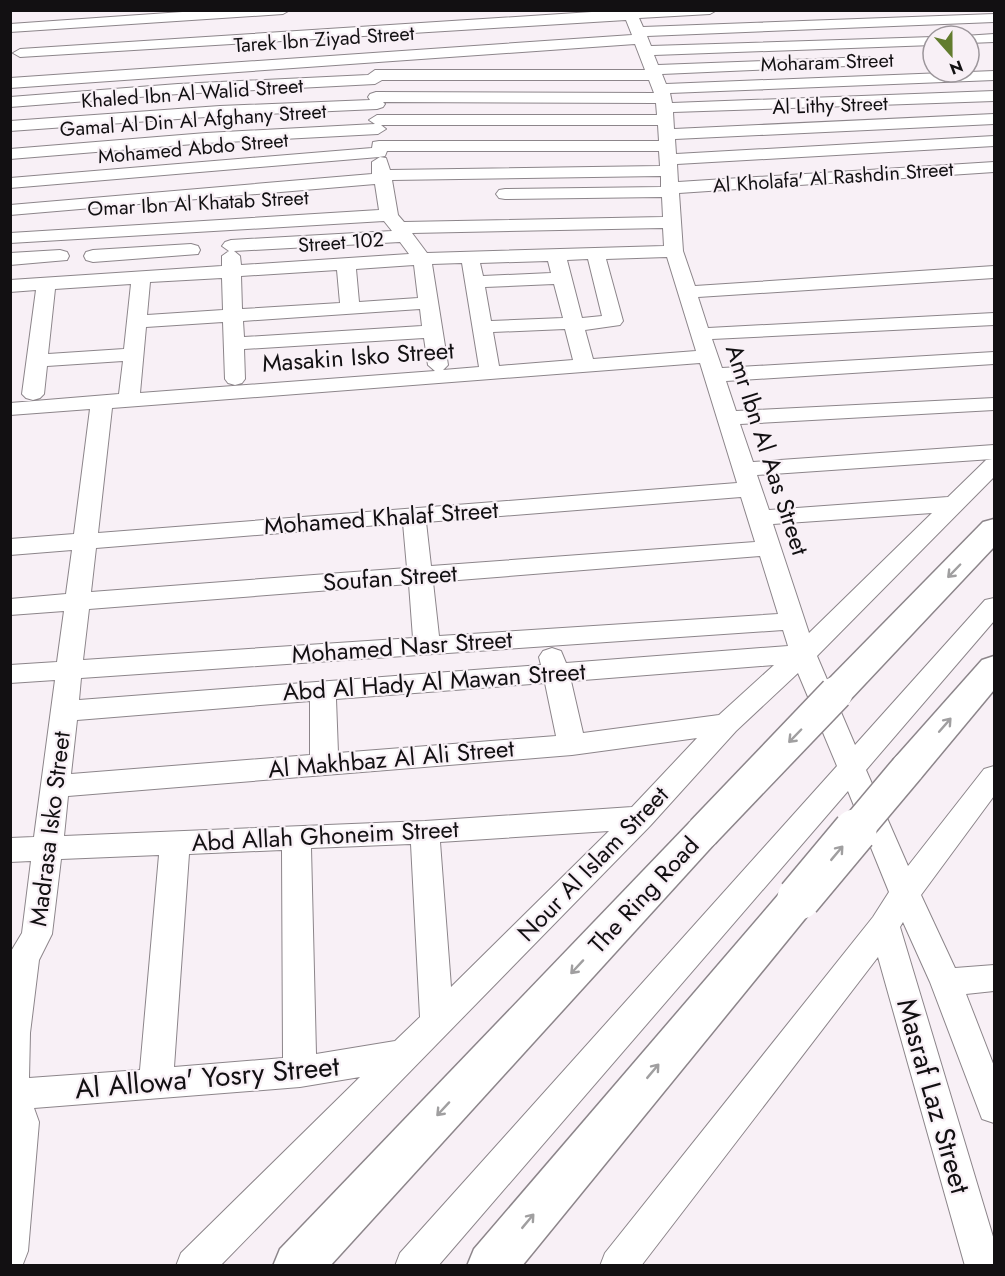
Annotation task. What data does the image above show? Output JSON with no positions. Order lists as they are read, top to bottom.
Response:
{
  "streets": {
    "highway": ["The Ring Road"],
    "street": [
      "Tarek Ibn Ziyad Street",
      "Moharam Street",
      "Khaled Ibn Al Walid Street",
      "Al Lithy Street",
      "Gamal Al Din Al Afghany Street",
      "Mohamed Abdo Street",
      "Al Kholafa' Al Rashdin Street",
      "Omar Ibn Al Khatab Street",
      "Street 102",
      "Masakin Isko Street",
      "Amr Ibn Al Aas Street",
      "Mohamed Khalaf Street",
      "Soufan Street",
      "Mohamed Nasr Street",
      "Abd Al Hady Al Mawan Street",
      "Al Makhbaz Al Ali Street",
      "Madrasa Isko Street",
      "Abd Allah Ghoneim Street",
      "Nour Al Islam Street",
      "Al Allowa' Yosry Street",
      "Masraf Laz Street"
    ]
  },
  "crossings": [
    ["Tarek Ibn Ziyad Street", "Moharam Street"],
    ["Tarek Ibn Ziyad Street", "Al Lithy Street"],
    ["Tarek Ibn Ziyad Street", "Al Kholafa' Al Rashdin Street"],
    ["Tarek Ibn Ziyad Street", "Amr Ibn Al Aas Street"],
    ["Moharam Street", "Al Lithy Street"],
    ["Moharam Street", "Al Kholafa' Al Rashdin Street"],
    ["Moharam Street", "Amr Ibn Al Aas Street"],
    ["Khaled Ibn Al Walid Street", "Gamal Al Din Al Afghany Street"],
    ["Khaled Ibn Al Walid Street", "Mohamed Abdo Street"],
    ["Al Lithy Street", "Al Kholafa' Al Rashdin Street"],
    ["Al Lithy Street", "Amr Ibn Al Aas Street"],
    ["Gamal Al Din Al Afghany Street", "Mohamed Abdo Street"],
    ["Al Kholafa' Al Rashdin Street", "Amr Ibn Al Aas Street"],
    ["Street 102", "Amr Ibn Al Aas Street"],
    ["Street 102", "Madrasa Isko Street"],
    ["Masakin Isko Street", "Amr Ibn Al Aas Street"],
    ["Masakin Isko Street", "Madrasa Isko Street"],
    ["Amr Ibn Al Aas Street", "Mohamed Khalaf Street"],
    ["Amr Ibn Al Aas Street", "Soufan Street"],
    ["Amr Ibn Al Aas Street", "Mohamed Nasr Street"],
    ["Amr Ibn Al Aas Street", "Abd Al Hady Al Mawan Street"],
    ["Amr Ibn Al Aas Street", "Nour Al Islam Street"],
    ["Amr Ibn Al Aas Street", "Masraf Laz Street"],
    ["Mohamed Khalaf Street", "Madrasa Isko Street"],
    ["Soufan Street", "Madrasa Isko Street"],
    ["Mohamed Nasr Street", "Madrasa Isko Street"],
    ["Abd Al Hady Al Mawan Street", "Madrasa Isko Street"],
    ["Abd Al Hady Al Mawan Street", "Nour Al Islam Street"],
    ["Al Makhbaz Al Ali Street", "Madrasa Isko Street"],
    ["Al Makhbaz Al Ali Street", "Nour Al Islam Street"],
    ["Madrasa Isko Street", "Abd Allah Ghoneim Street"],
    ["Madrasa Isko Street", "Al Allowa' Yosry Street"],
    ["Abd Allah Ghoneim Street", "Nour Al Islam Street"],
    ["Nour Al Islam Street", "Al Allowa' Yosry Street"]
  ],
  "north": "bottom"
}
